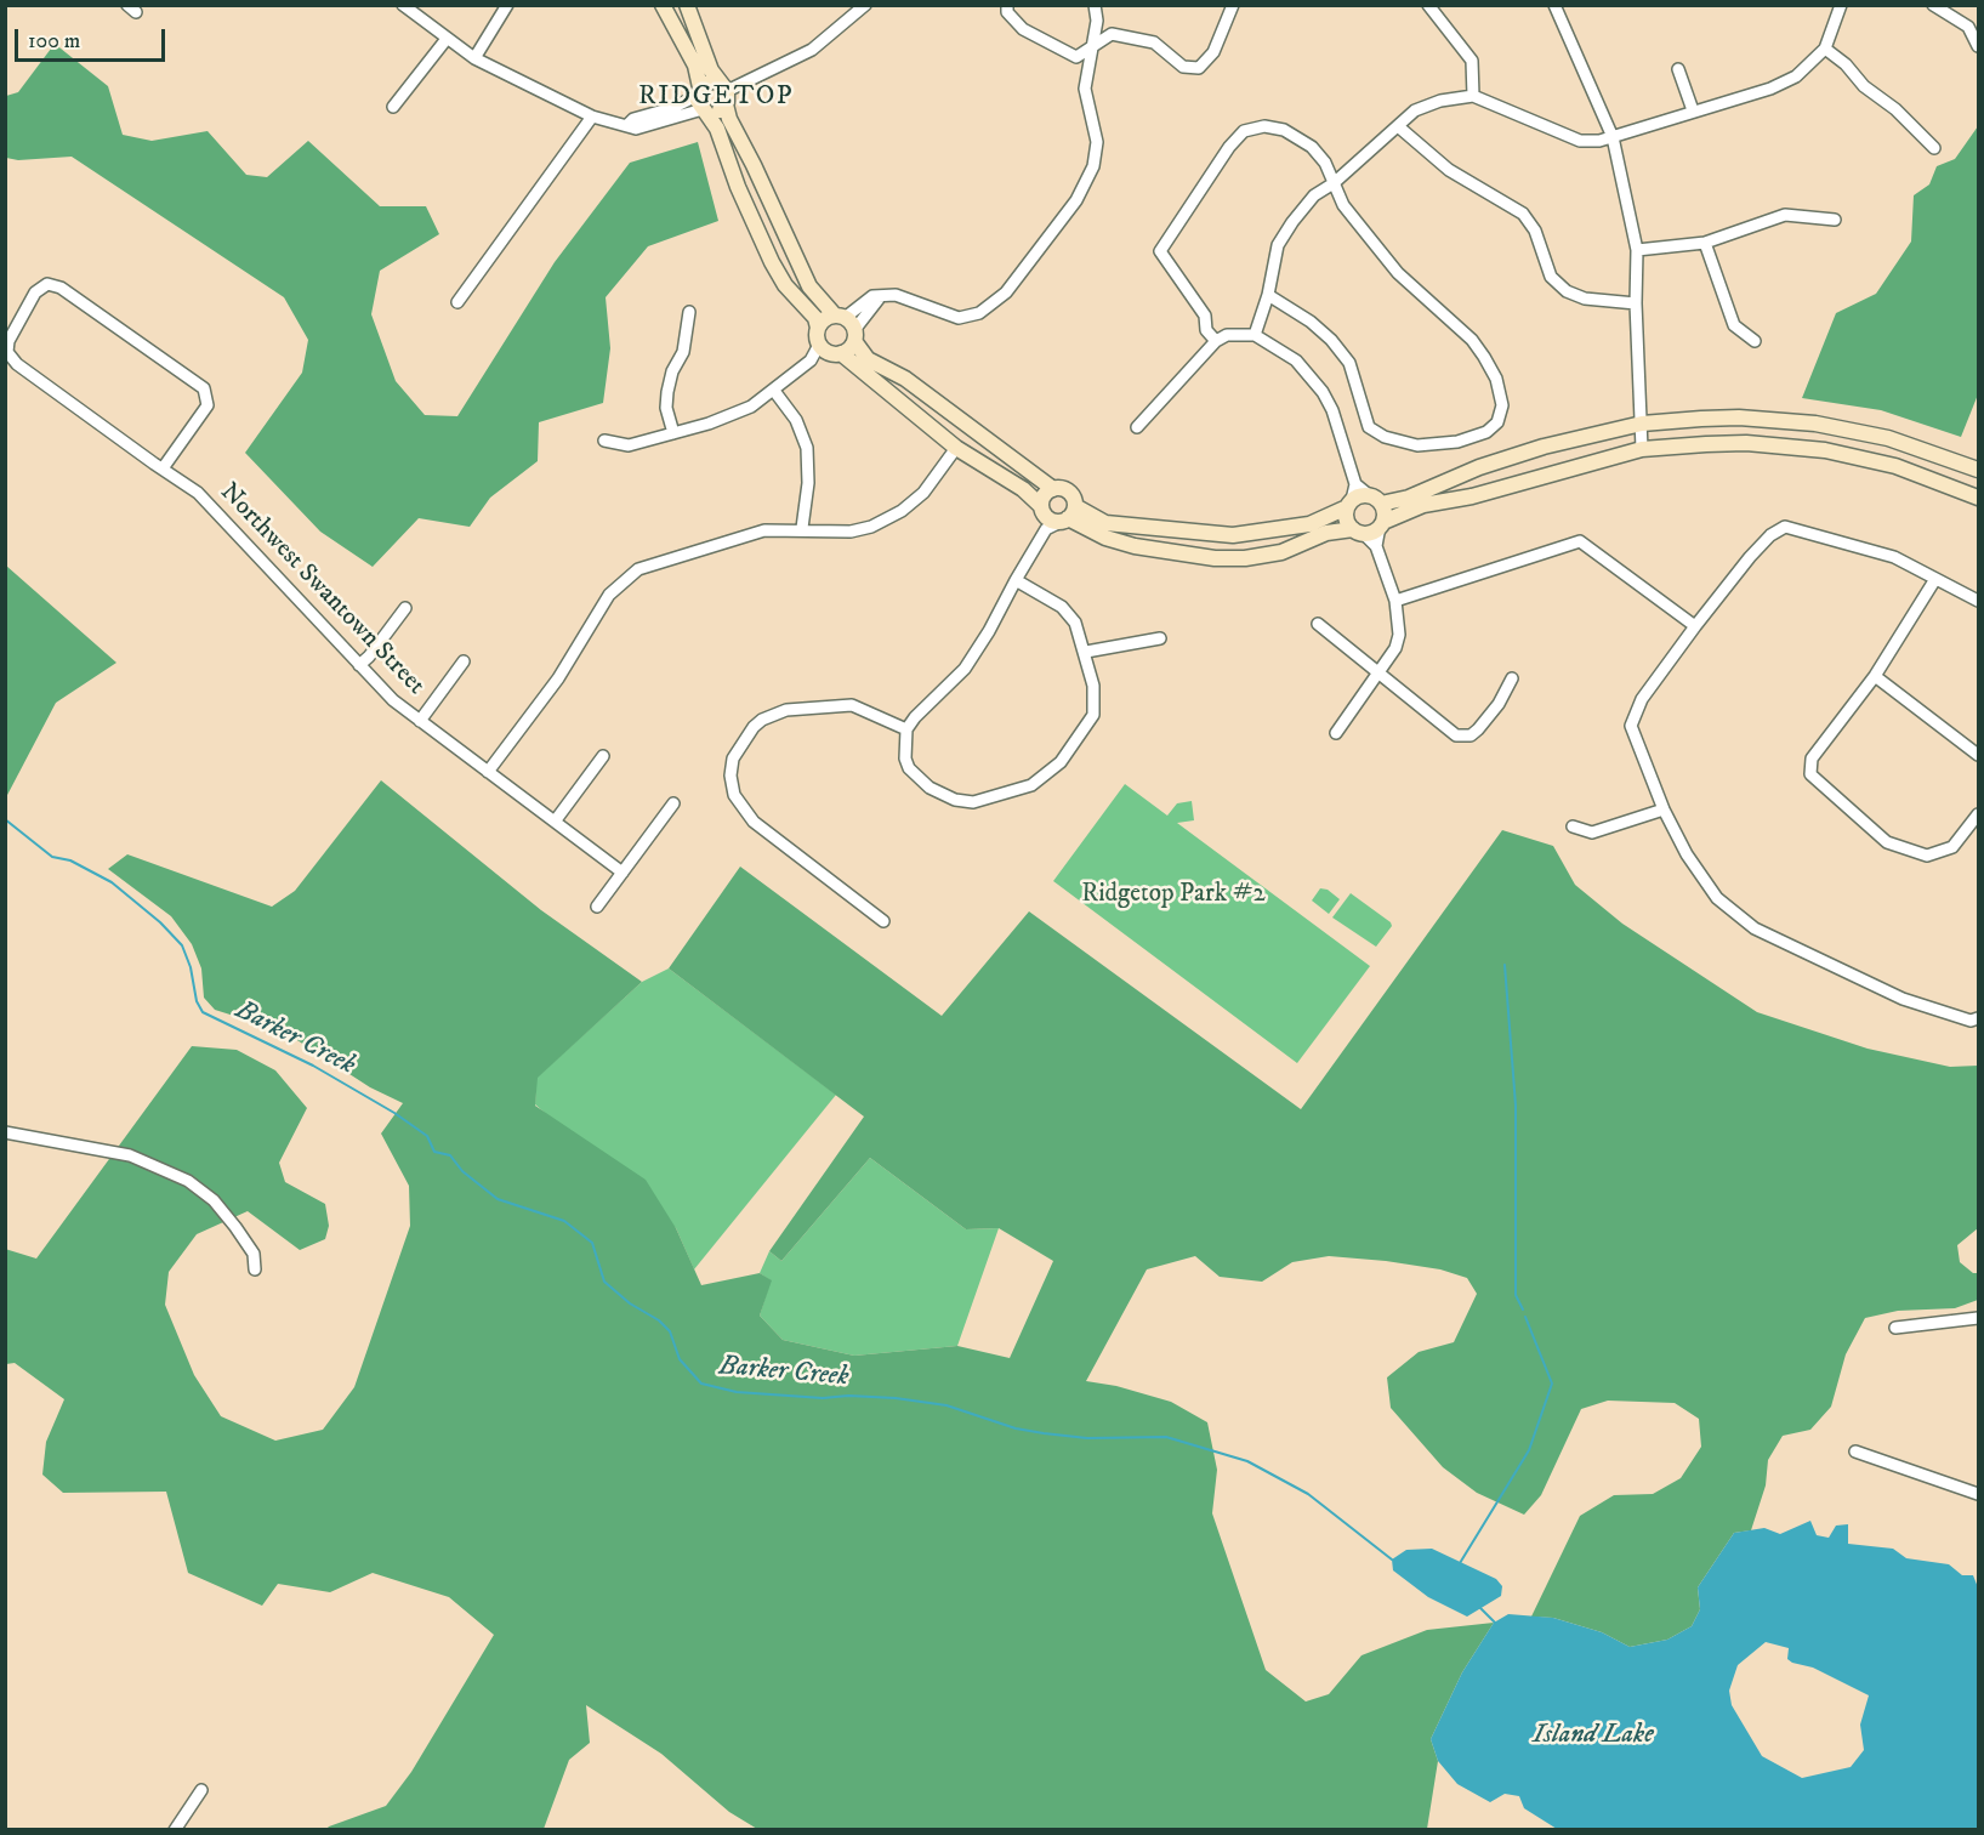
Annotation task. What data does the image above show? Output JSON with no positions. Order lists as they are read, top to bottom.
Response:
{
  "streets": {
    "street": ["Northwest Swantown Street"]
  },
  "districts": ["RIDGETOP"],
  "water": ["Barker Creek", "Island Lake"],
  "parks": ["Ridgetop Park #2"],
  "scale_bar": "100 m"
}
